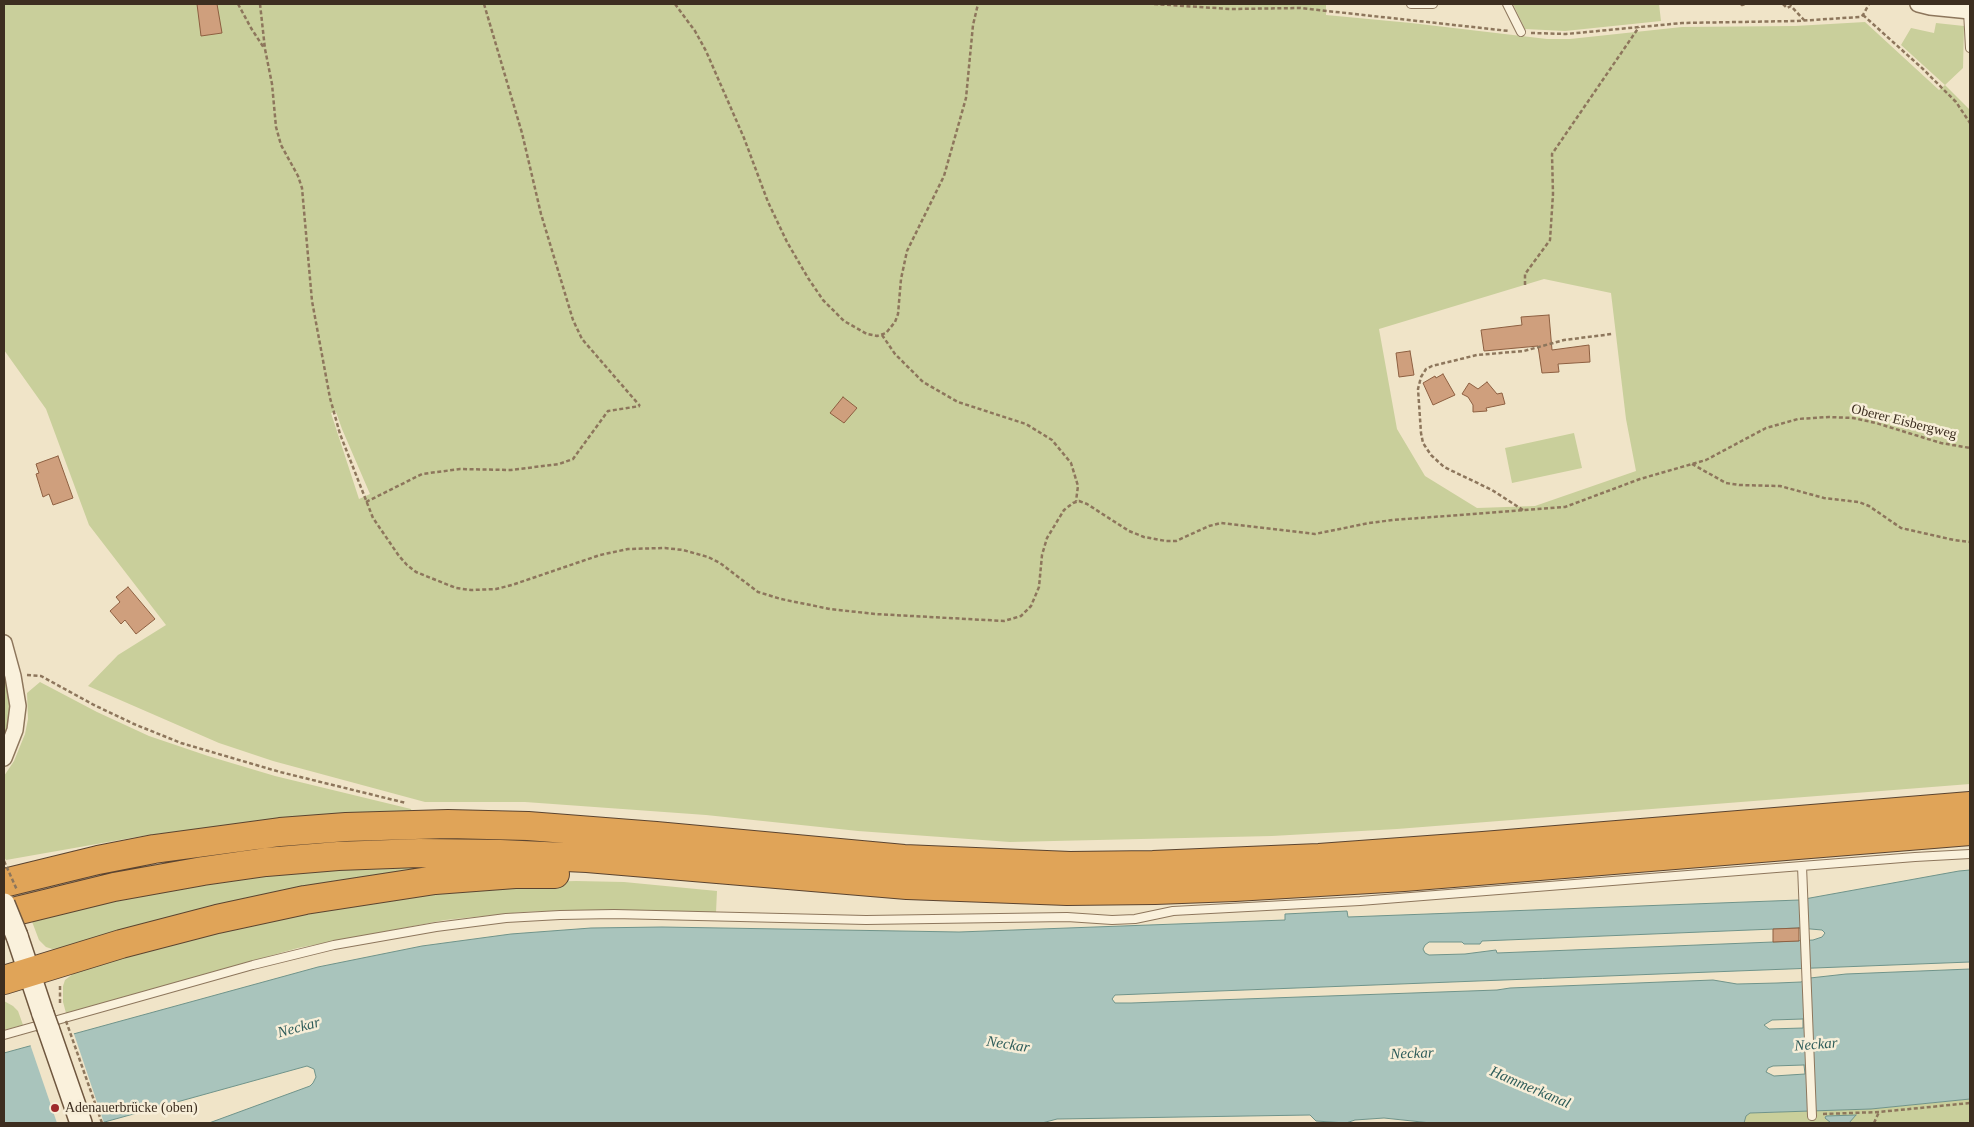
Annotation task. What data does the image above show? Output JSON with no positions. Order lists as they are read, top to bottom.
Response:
{
  "streets": {
    "path": ["Oberer Eisbergweg"]
  },
  "water": ["Neckar", "Hammerkanal"],
  "places": ["Adenauerbrücke (oben)"]
}
